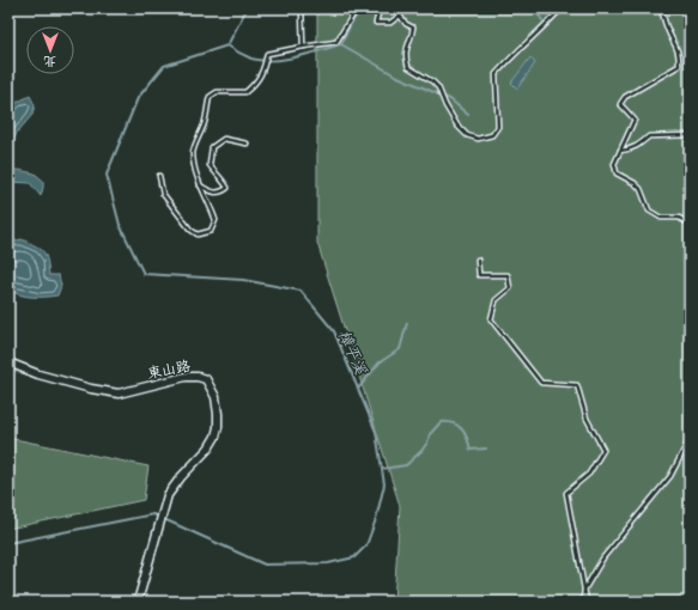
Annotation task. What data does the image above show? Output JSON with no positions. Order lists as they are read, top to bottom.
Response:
{
  "streets": {
    "street": ["東山路"]
  },
  "water": ["樟平溪"],
  "north": "bottom"
}
